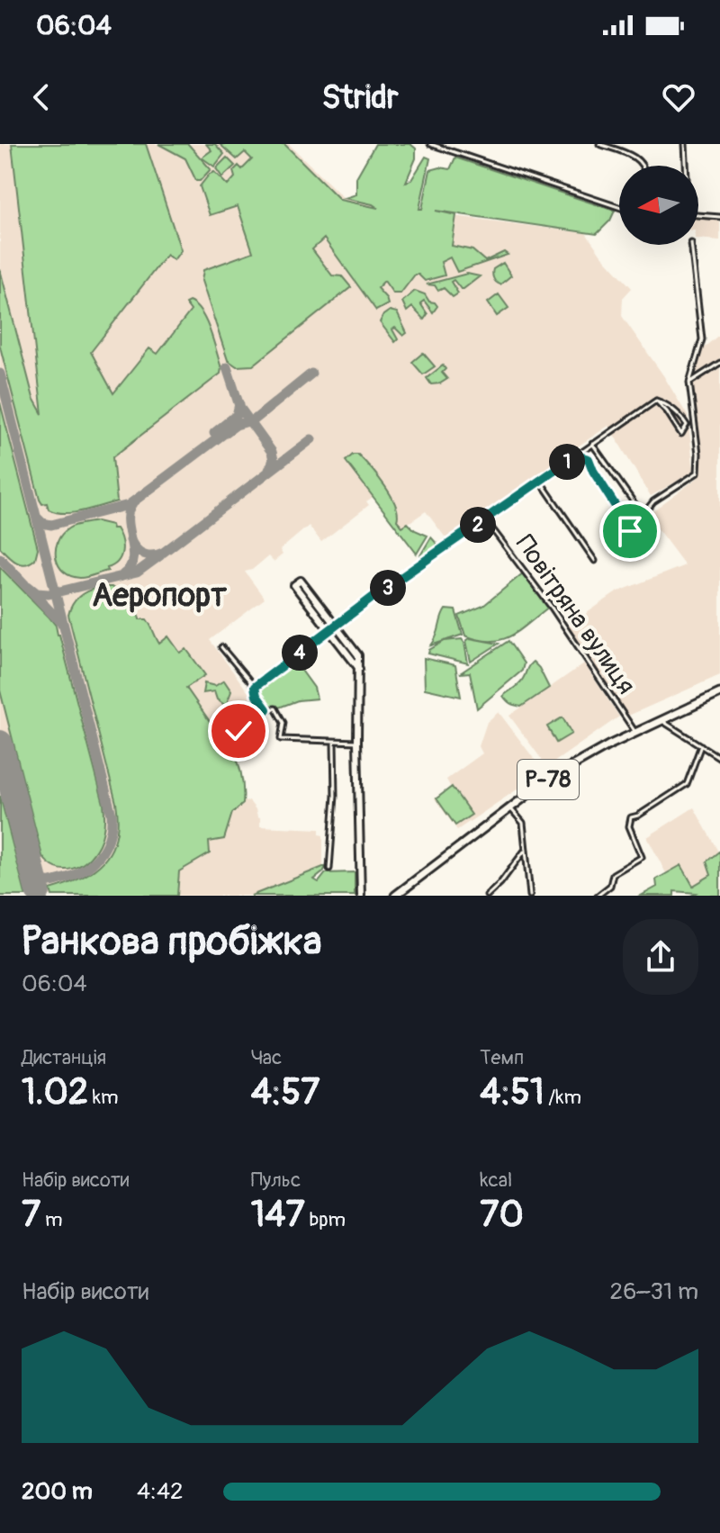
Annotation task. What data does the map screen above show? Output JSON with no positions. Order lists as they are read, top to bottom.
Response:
{
  "streets": {
    "highway": ["Р-78"],
    "street": ["Повітряна вулиця"]
  },
  "crossings": [
    ["Повітряна вулиця", "Р-78"]
  ],
  "districts": ["Аеропорт"],
  "north": "left",
  "page": {
    "status": "06:04",
    "header": "Stridr",
    "pins": [
      "1",
      "2",
      "3",
      "4"
    ],
    "heading": ["Ранкова пробіжка", "06:04"],
    "stats": [
      ["Дистанція", "1.02 km"],
      ["Час", "4:57"],
      ["Темп", "4:51 /km"],
      ["Набір висоти", "7 m"],
      ["Пульс", "147 bpm"],
      ["kcal", "70"]
    ],
    "chart": ["Набір висоти", "26–31 m"],
    "list": [
      {
        "name": "200 m",
        "note": "4:42"
      }
    ]
  }
}
